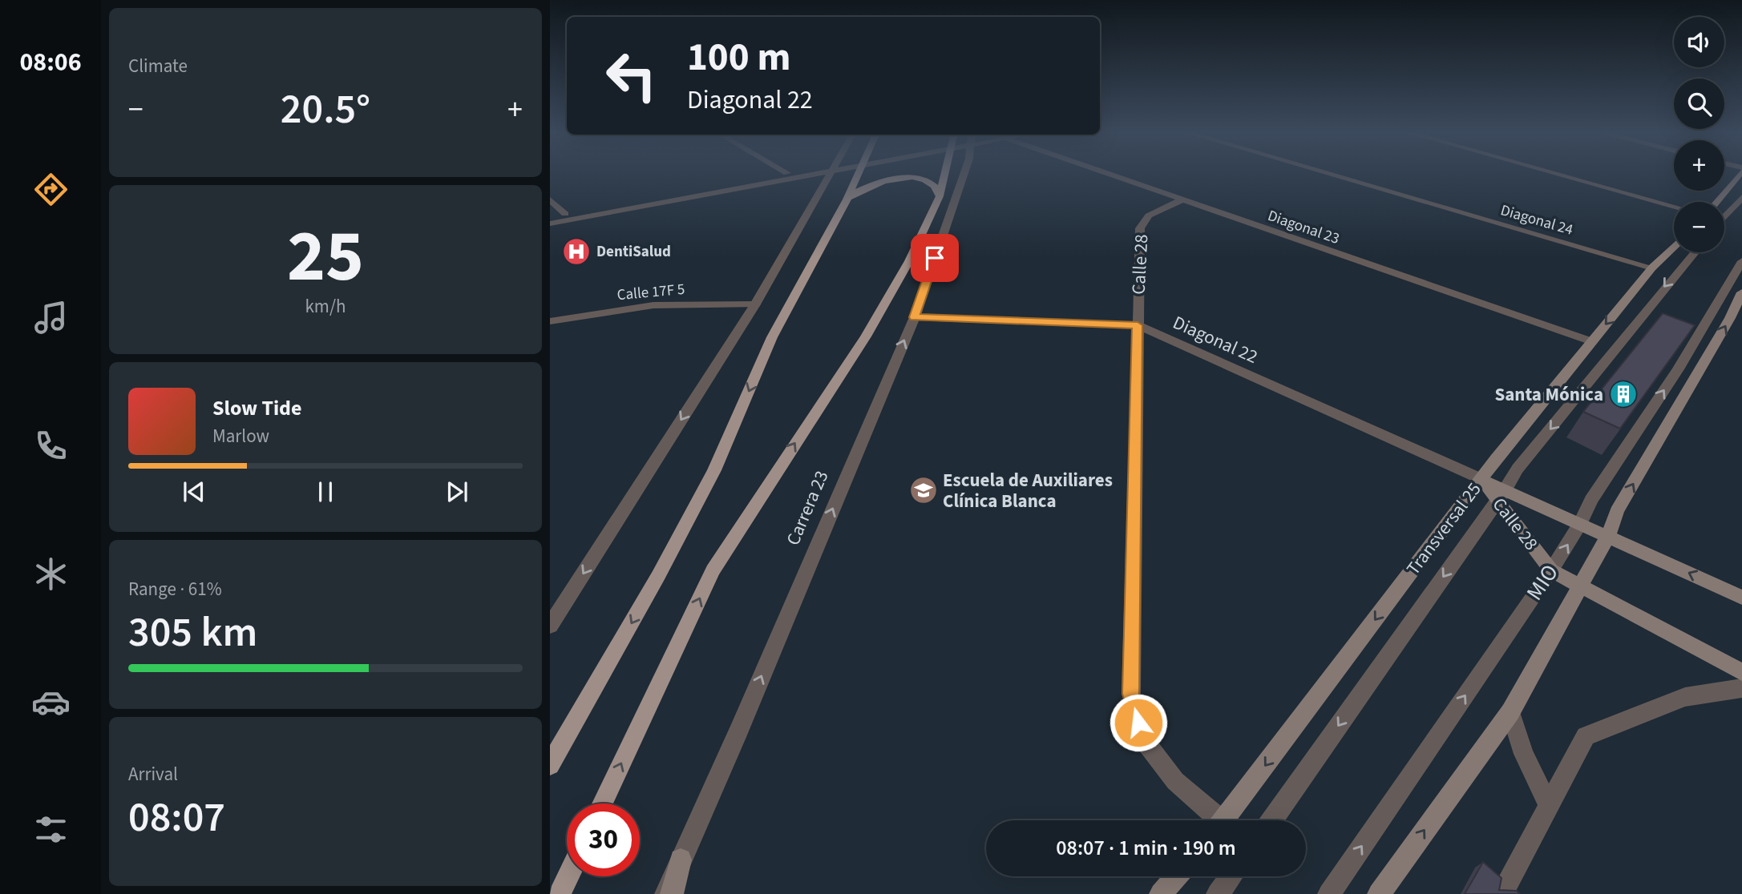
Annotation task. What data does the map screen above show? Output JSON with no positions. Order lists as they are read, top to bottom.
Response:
{
  "streets": {
    "main road": ["Calle 28", "Transversal 25"],
    "street": [
      "Diagonal 24",
      "Diagonal 23",
      "Calle 17F 5",
      "Diagonal 22",
      "Carrera 23",
      "MIO"
    ]
  },
  "crossings": [
    ["Diagonal 24", "Transversal 25"],
    ["Diagonal 23", "Calle 28"],
    ["Diagonal 23", "Transversal 25"],
    ["Calle 28", "Diagonal 22"],
    ["Calle 28", "Transversal 25"],
    ["Calle 28", "MIO"],
    ["Diagonal 22", "Carrera 23"],
    ["Diagonal 22", "Transversal 25"]
  ],
  "one_way": ["Carrera 23", "Transversal 25"],
  "places": {
    "hospital": ["DentiSalud"],
    "building": ["Santa Mónica"],
    "school or university": ["Escuela de Auxiliares Clínica Blanca"]
  },
  "page": {
    "tabs": "08:06",
    "tile": [
      "Climate",
      ["25", "km/h"],
      ["Range · 61%", "305 km"],
      ["Arrival", "08:07"]
    ],
    "map_buttons": ["+", "−"],
    "turn": ["100 m", "Diagonal 22"],
    "heat": ["−", "20.5°", "+"],
    "song": ["Slow Tide", "Marlow"],
    "limit": "30",
    "trip": "08:07 · 1 min · 190 m"
  }
}
